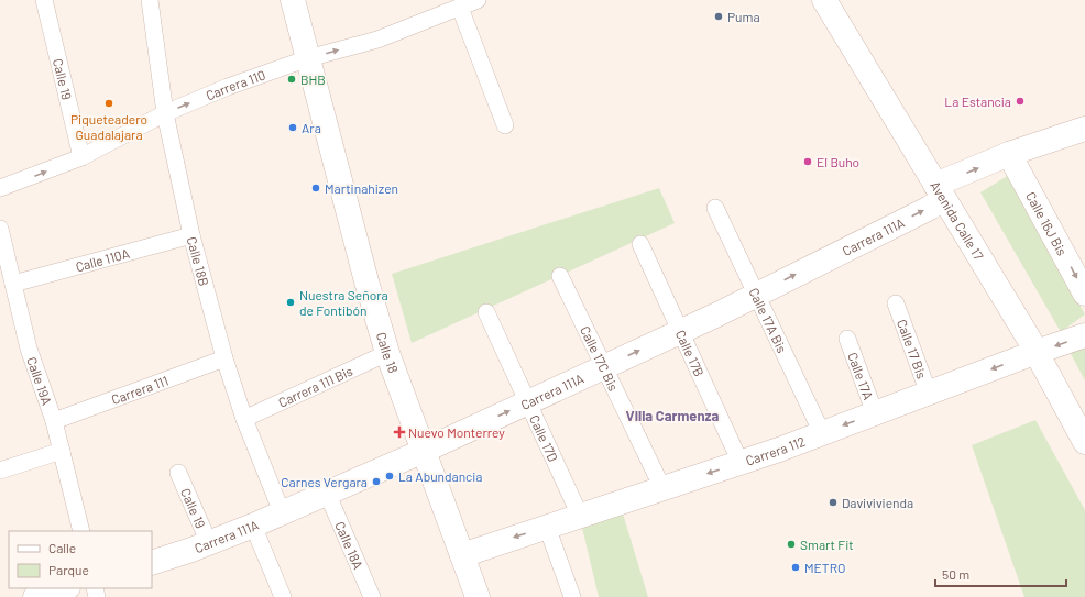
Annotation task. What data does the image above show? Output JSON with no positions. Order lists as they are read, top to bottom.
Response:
{
  "streets": {
    "street": [
      "Calle 19",
      "Carrera 110",
      "Avenida Calle 17",
      "Calle 16J Bis",
      "Carrera 111A",
      "Calle 110A",
      "Calle 18B",
      "Calle 17A Bis",
      "Calle 17 Bis",
      "Calle 18",
      "Calle 17B",
      "Calle 17C Bis",
      "Calle 17A",
      "Calle 19A",
      "Carrera 111 Bis",
      "Carrera 111",
      "Calle 17D",
      "Carrera 112",
      "Calle 18A"
    ]
  },
  "crossings": [
    ["Calle 19", "Carrera 110"],
    ["Calle 19", "Carrera 111A"],
    ["Carrera 110", "Calle 18B"],
    ["Carrera 110", "Calle 18"],
    ["Avenida Calle 17", "Carrera 111A"],
    ["Avenida Calle 17", "Carrera 112"],
    ["Calle 16J Bis", "Carrera 111A"],
    ["Carrera 111A", "Calle 18B"],
    ["Carrera 111A", "Calle 17A Bis"],
    ["Carrera 111A", "Calle 18"],
    ["Carrera 111A", "Calle 17B"],
    ["Carrera 111A", "Calle 17C Bis"],
    ["Carrera 111A", "Calle 17D"],
    ["Carrera 111A", "Calle 18A"],
    ["Calle 110A", "Calle 18B"],
    ["Calle 110A", "Calle 19A"],
    ["Calle 18B", "Carrera 111 Bis"],
    ["Calle 18B", "Carrera 111"],
    ["Calle 17A Bis", "Carrera 112"],
    ["Calle 17 Bis", "Carrera 112"],
    ["Calle 18", "Carrera 111 Bis"],
    ["Calle 18", "Carrera 112"],
    ["Calle 17B", "Carrera 112"],
    ["Calle 17C Bis", "Carrera 112"],
    ["Calle 17A", "Carrera 112"],
    ["Calle 19A", "Carrera 111"],
    ["Calle 17D", "Carrera 112"]
  ],
  "one_way": [
    "Carrera 110",
    "Calle 16J Bis",
    "Carrera 111A",
    "Carrera 112"
  ],
  "districts": ["Villa Carmenza"],
  "places": {
    "other": [
      "Puma",
      "BHB",
      "La Estancia",
      "Piqueteadero Guadalajara",
      "Ara",
      "El Buho",
      "Martinahizen",
      "Nuestra Señora de Fontibón",
      "La Abundancia",
      "Carnes Vergara",
      "Davivivienda",
      "Smart Fit",
      "METRO"
    ],
    "health": ["Nuevo Monterrey"]
  },
  "legend": ["Calle", "Parque"],
  "scale_bar": "50 m"
}
